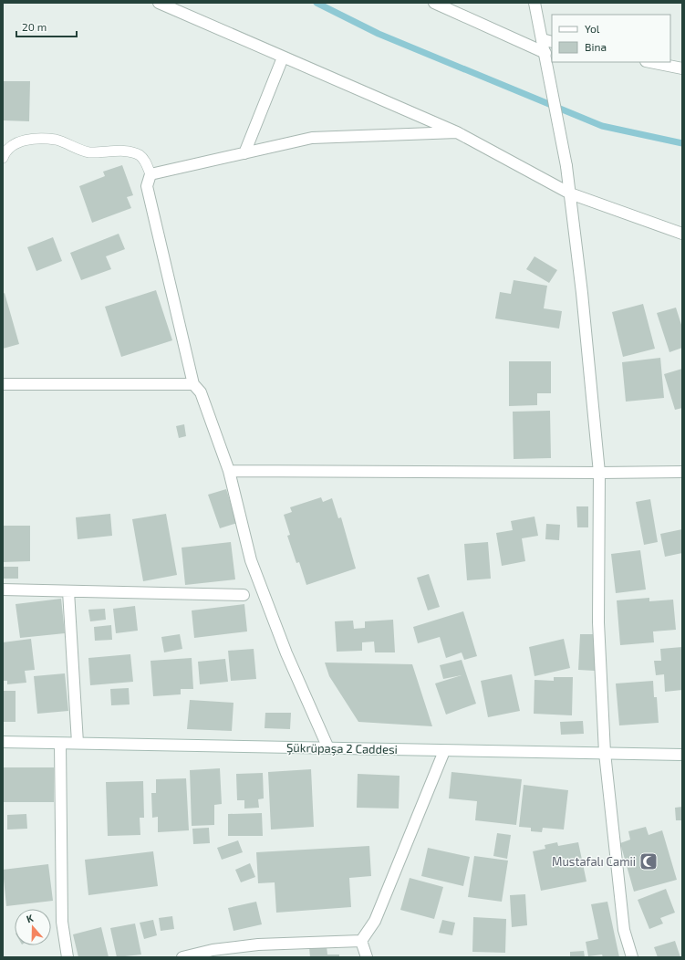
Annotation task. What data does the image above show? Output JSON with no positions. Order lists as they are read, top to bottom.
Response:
{
  "streets": {
    "street": ["Şükrüpaşa 2 Caddesi"]
  },
  "places": {
    "mosque": ["Mustafalı Camii"]
  },
  "legend": ["Yol", "Bina"],
  "scale_bar": "20 m",
  "north": "top"
}
